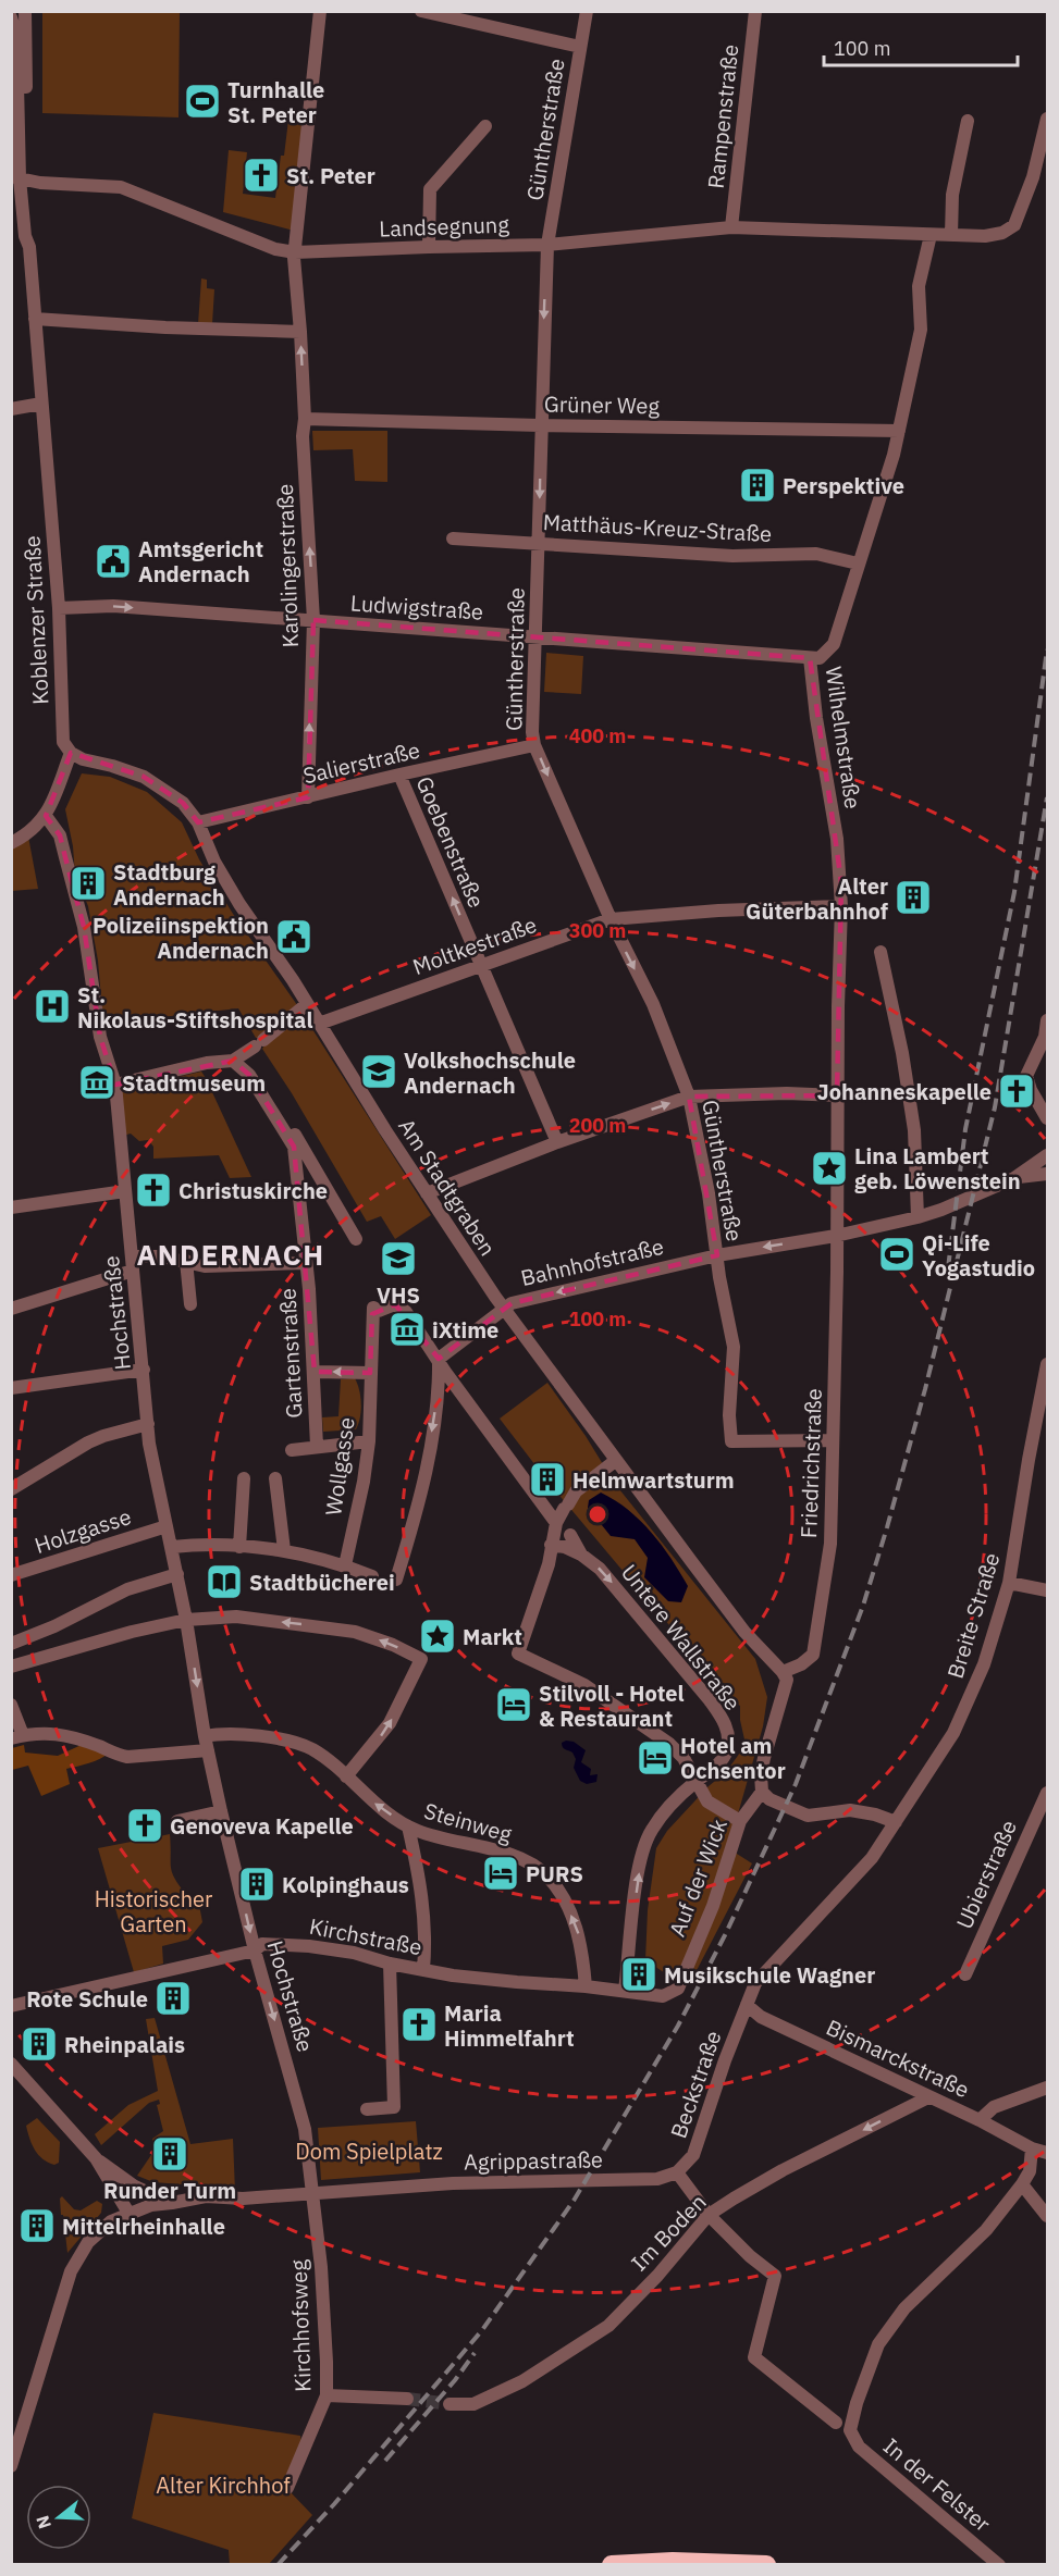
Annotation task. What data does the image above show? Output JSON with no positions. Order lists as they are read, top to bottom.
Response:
{
  "streets": {
    "street": [
      "Rampenstraße",
      "Güntherstraße",
      "Landsegnung",
      "Grüner Weg",
      "Matthäus-Kreuz-Straße",
      "Karolingerstraße",
      "Ludwigstraße",
      "Koblenzer Straße",
      "Wilhelmstraße",
      "Salierstraße",
      "Goebenstraße",
      "Moltkestraße",
      "Am Stadtgraben",
      "Bahnhofstraße",
      "Hochstraße",
      "Gartenstraße",
      "Friedrichstraße",
      "Wollgasse",
      "Holzgasse",
      "Breite Straße",
      "Untere Wallstraße",
      "Steinweg",
      "Ubierstraße",
      "Auf der Wick",
      "Kirchstraße",
      "Bismarckstraße",
      "Beckstraße",
      "Agrippastraße",
      "Im Boden",
      "Kirchhofsweg",
      "In der Felster"
    ]
  },
  "crossings": [
    ["Rampenstraße", "Landsegnung"],
    ["Güntherstraße", "Landsegnung"],
    ["Güntherstraße", "Grüner Weg"],
    ["Güntherstraße", "Matthäus-Kreuz-Straße"],
    ["Güntherstraße", "Ludwigstraße"],
    ["Güntherstraße", "Salierstraße"],
    ["Güntherstraße", "Moltkestraße"],
    ["Güntherstraße", "Bahnhofstraße"],
    ["Güntherstraße", "Friedrichstraße"],
    ["Landsegnung", "Karolingerstraße"],
    ["Landsegnung", "Koblenzer Straße"],
    ["Landsegnung", "Wilhelmstraße"],
    ["Grüner Weg", "Karolingerstraße"],
    ["Grüner Weg", "Wilhelmstraße"],
    ["Matthäus-Kreuz-Straße", "Wilhelmstraße"],
    ["Karolingerstraße", "Ludwigstraße"],
    ["Karolingerstraße", "Salierstraße"],
    ["Ludwigstraße", "Koblenzer Straße"],
    ["Ludwigstraße", "Wilhelmstraße"],
    ["Koblenzer Straße", "Am Stadtgraben"],
    ["Wilhelmstraße", "Moltkestraße"],
    ["Wilhelmstraße", "Bahnhofstraße"],
    ["Wilhelmstraße", "Friedrichstraße"],
    ["Salierstraße", "Goebenstraße"],
    ["Salierstraße", "Am Stadtgraben"],
    ["Goebenstraße", "Moltkestraße"],
    ["Moltkestraße", "Am Stadtgraben"],
    ["Am Stadtgraben", "Bahnhofstraße"],
    ["Am Stadtgraben", "Friedrichstraße"],
    ["Bahnhofstraße", "Friedrichstraße"],
    ["Bahnhofstraße", "Wollgasse"],
    ["Hochstraße", "Holzgasse"],
    ["Hochstraße", "Steinweg"],
    ["Hochstraße", "Kirchstraße"],
    ["Hochstraße", "Agrippastraße"],
    ["Hochstraße", "Kirchhofsweg"],
    ["Breite Straße", "Bismarckstraße"],
    ["Breite Straße", "Beckstraße"],
    ["Untere Wallstraße", "Kirchstraße"],
    ["Steinweg", "Kirchstraße"],
    ["Auf der Wick", "Kirchstraße"],
    ["Bismarckstraße", "Beckstraße"],
    ["Bismarckstraße", "Im Boden"],
    ["Beckstraße", "Agrippastraße"],
    ["Agrippastraße", "Kirchhofsweg"]
  ],
  "one_way": [
    "Güntherstraße",
    "Karolingerstraße",
    "Goebenstraße",
    "Bahnhofstraße",
    "Hochstraße",
    "Steinweg",
    "Im Boden"
  ],
  "districts": ["ANDERNACH"],
  "parks": ["Historischer Garten", "Dom Spielplatz", "Alter Kirchhof"],
  "places": {
    "sports": ["Turnhalle St. Peter", "Qi-Life Yogastudio"],
    "church": [
      "St. Peter",
      "Johanneskapelle",
      "Christuskirche",
      "Genoveva Kapelle",
      "Maria Himmelfahrt"
    ],
    "building": [
      "Perspektive",
      "Stadtburg Andernach",
      "Alter Güterbahnhof",
      "Helmwartsturm",
      "Kolpinghaus",
      "Musikschule Wagner",
      "Rote Schule",
      "Rheinpalais",
      "Runder Turm",
      "Mittelrheinhalle"
    ],
    "public building": ["Amtsgericht Andernach", "Polizeiinspektion Andernach"],
    "hospital": ["St. Nikolaus-Stiftshospital"],
    "school or university": ["Volkshochschule Andernach", "VHS"],
    "museum": ["Stadtmuseum", "iXtime"],
    "place": ["Lina Lambert geb. Löwenstein", "Markt"],
    "library": ["Stadtbücherei"],
    "hotel": ["Stilvoll - Hotel & Restaurant", "Hotel am Ochsentor", "PURS"]
  },
  "scale_bar": "100 m",
  "north": "left",
  "rings": [
    "400 m",
    "300 m",
    "200 m",
    "100 m"
  ]
}
